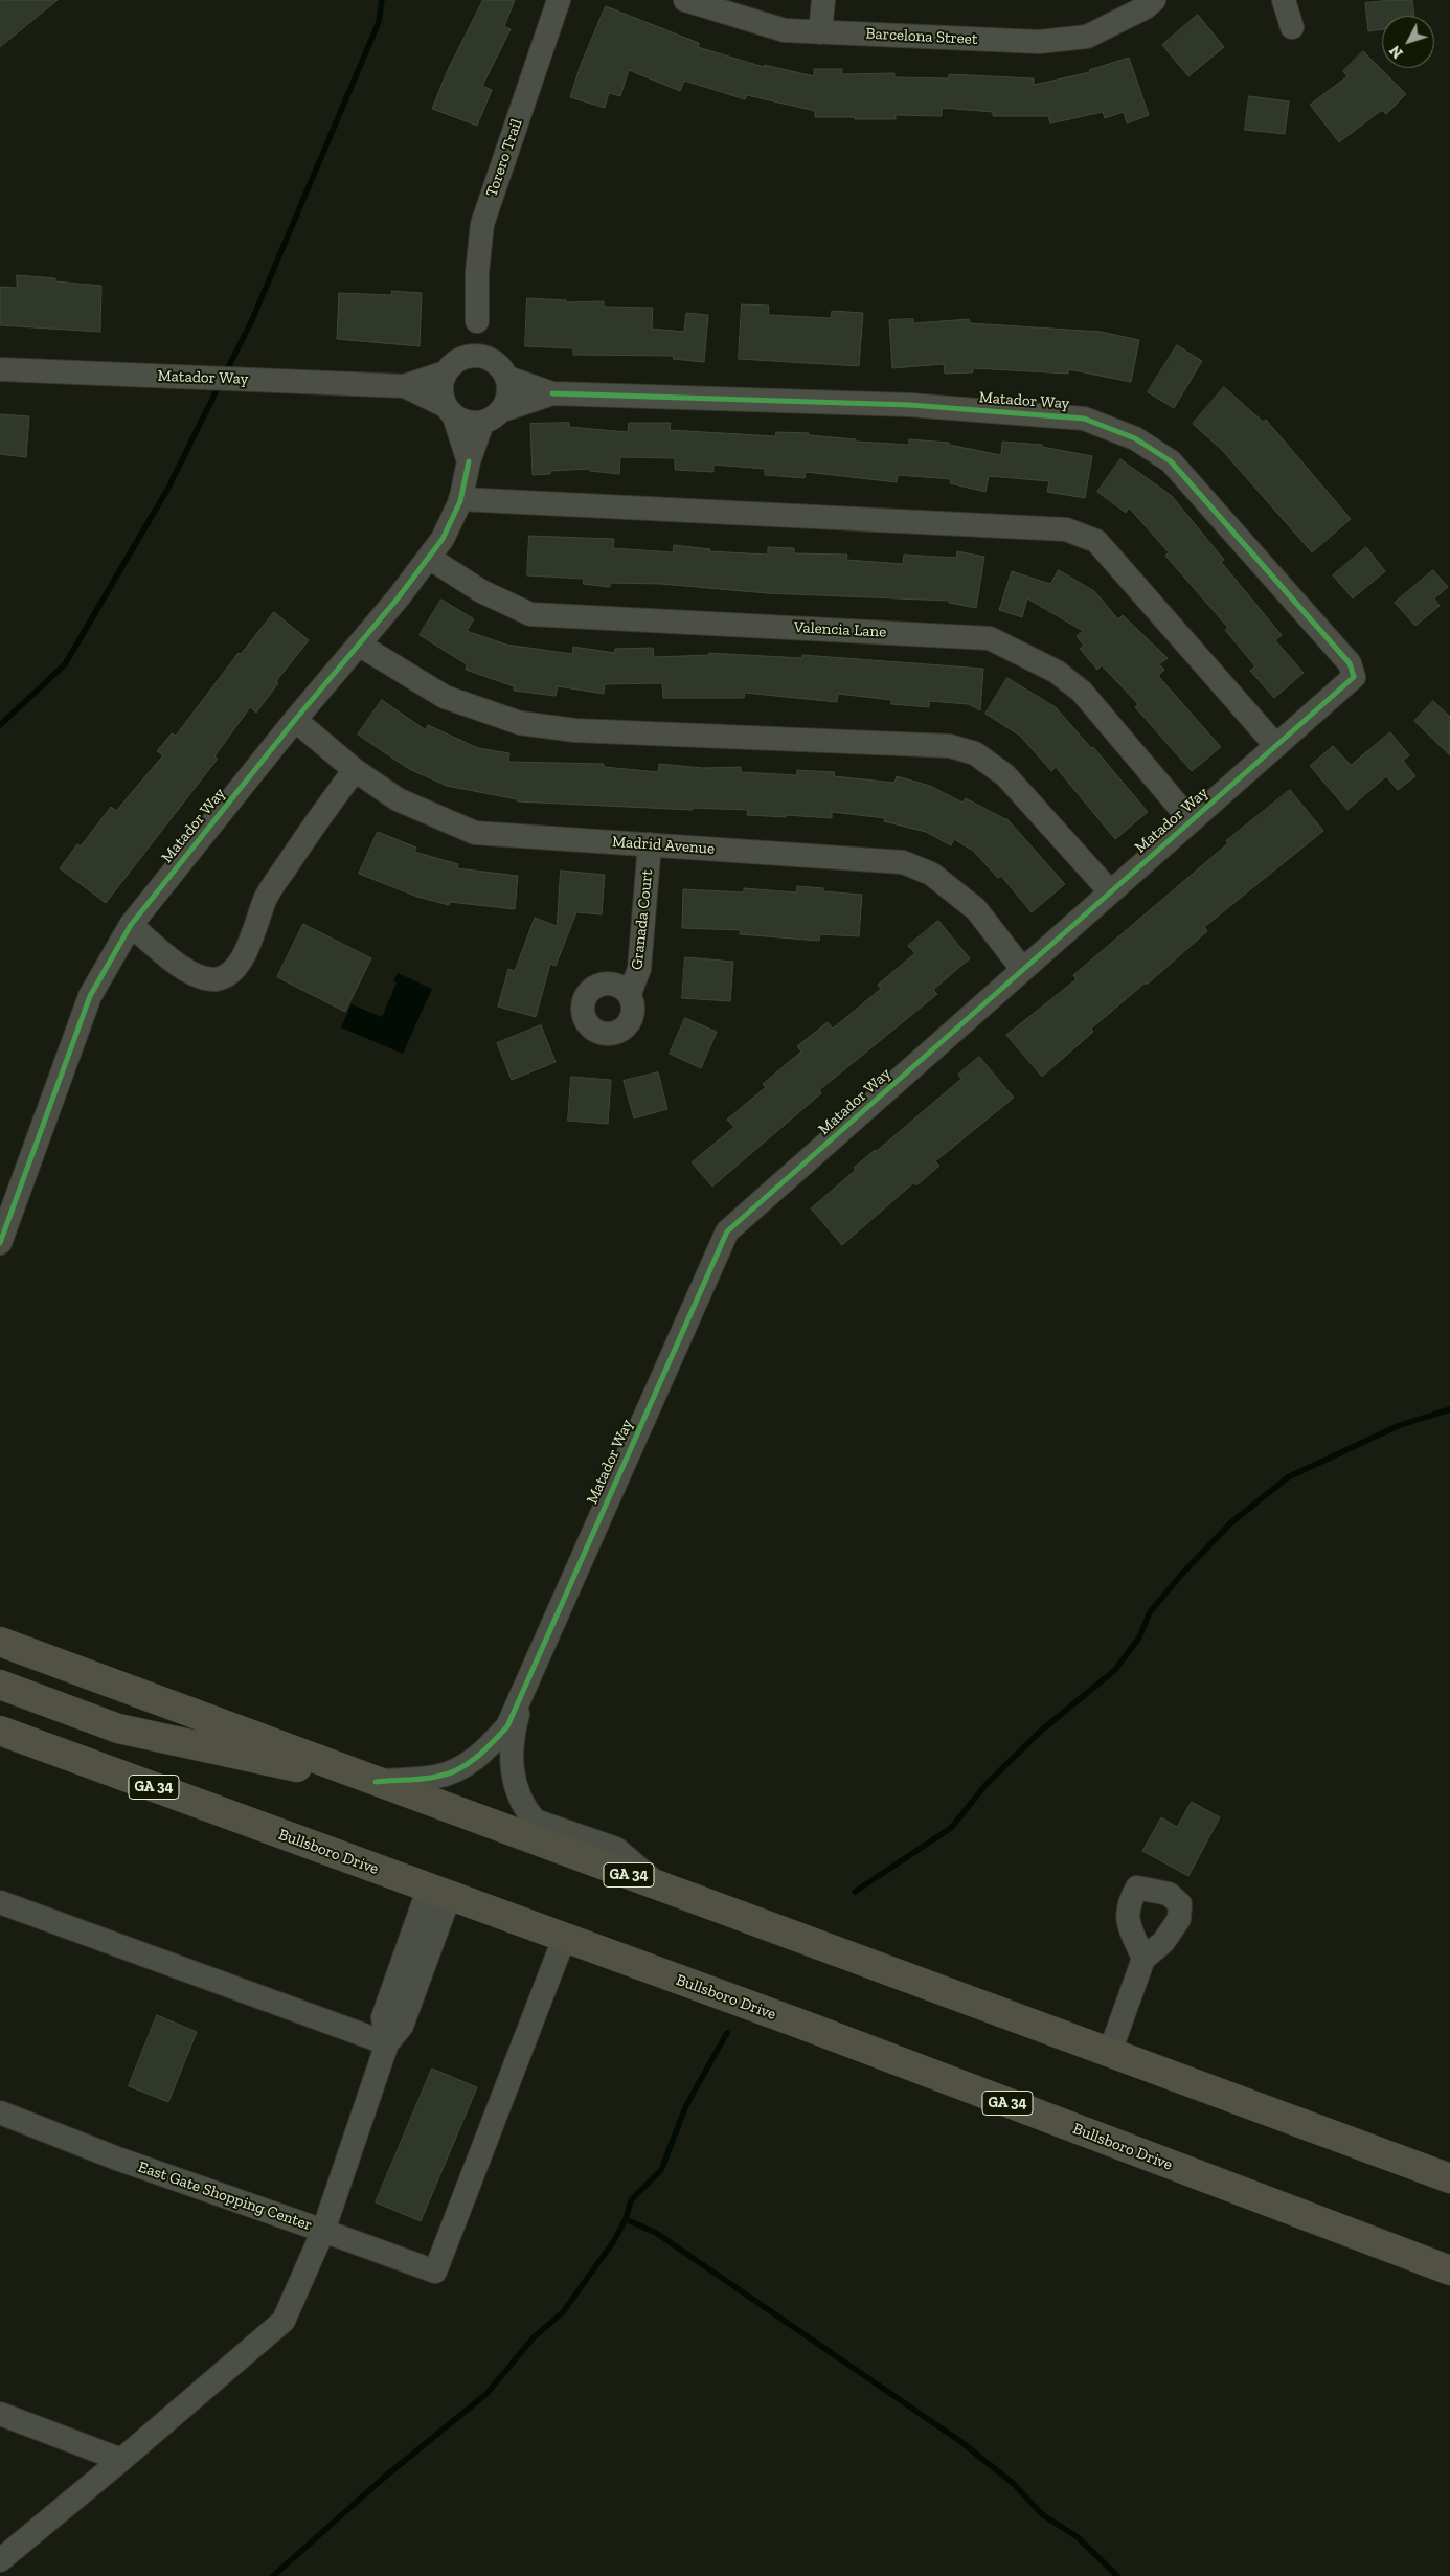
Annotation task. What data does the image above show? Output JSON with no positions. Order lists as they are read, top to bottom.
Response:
{
  "streets": {
    "main road": ["GA 34", "Bullsboro Drive"],
    "street": [
      "Barcelona Street",
      "Torero Trail",
      "Matador Way",
      "Valencia Lane",
      "Madrid Avenue",
      "Granada Court",
      "East Gate Shopping Center"
    ]
  },
  "crossings": [
    ["Torero Trail", "Matador Way"],
    ["Matador Way", "Valencia Lane"],
    ["Matador Way", "Madrid Avenue"],
    ["Matador Way", "GA 34"],
    ["Madrid Avenue", "Granada Court"],
    ["Bullsboro Drive", "East Gate Shopping Center"]
  ],
  "north": "bottom left"
}
